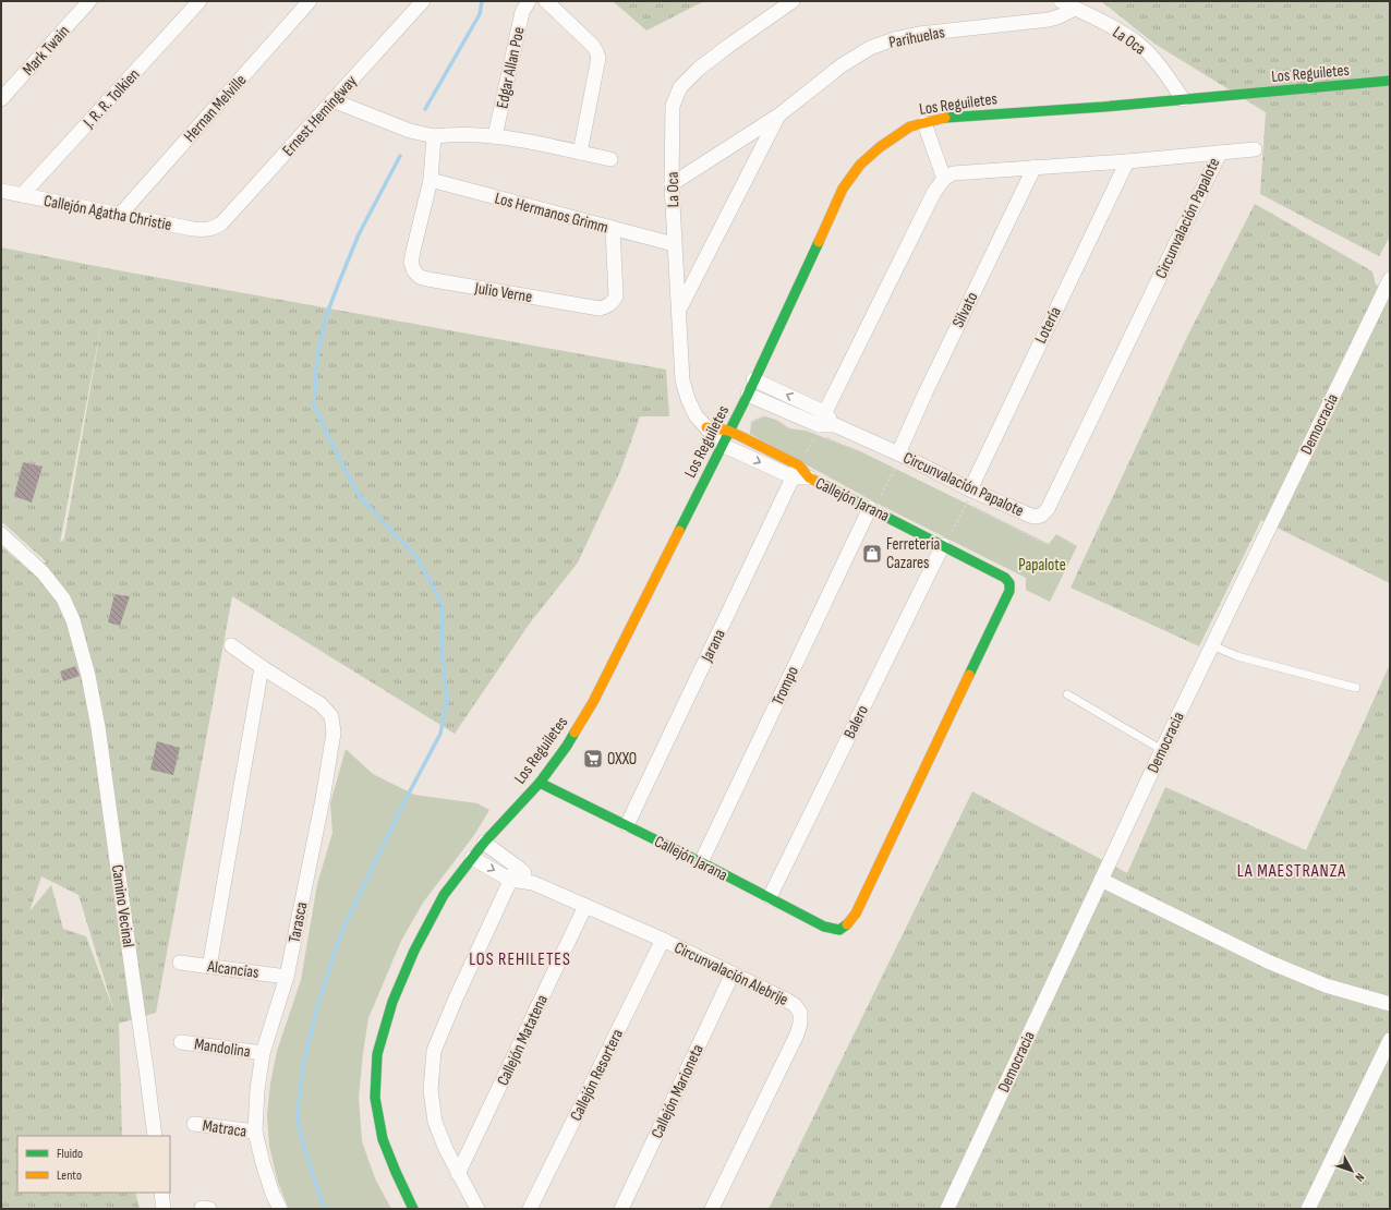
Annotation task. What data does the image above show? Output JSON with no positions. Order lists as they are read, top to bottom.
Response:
{
  "streets": {
    "street": [
      "Parihuelas",
      "La Oca",
      "Mark Twain",
      "Edgar Allan Poe",
      "Los Reguiletes",
      "J. R. R. Tolkien",
      "Hernan Melville",
      "Ernest Hemingway",
      "Callejón Agatha Christie",
      "Los Hermanos Grimm",
      "Circunvalación Papalote",
      "Julio Verne",
      "Silvato",
      "Lotería",
      "Democracia",
      "Callejón Jarana",
      "Jarana",
      "Trompo",
      "Balero",
      "Camino Vecinal",
      "Tarasca",
      "Alcancías",
      "Circunvalación Alebrije",
      "Callejón Matatena",
      "Mandolina",
      "Callejón Resortera",
      "Callejón Marioneta",
      "Matraca"
    ]
  },
  "crossings": [
    ["Parihuelas", "La Oca"],
    ["La Oca", "Los Reguiletes"],
    ["La Oca", "Los Hermanos Grimm"],
    ["La Oca", "Callejón Jarana"],
    ["Los Reguiletes", "Callejón Jarana"],
    ["Los Reguiletes", "Circunvalación Alebrije"],
    ["J. R. R. Tolkien", "Callejón Agatha Christie"],
    ["Hernan Melville", "Callejón Agatha Christie"],
    ["Ernest Hemingway", "Callejón Agatha Christie"],
    ["Los Hermanos Grimm", "Julio Verne"],
    ["Circunvalación Papalote", "Silvato"],
    ["Circunvalación Papalote", "Lotería"],
    ["Callejón Jarana", "Jarana"],
    ["Callejón Jarana", "Trompo"],
    ["Callejón Jarana", "Balero"],
    ["Tarasca", "Alcancías"],
    ["Tarasca", "Mandolina"],
    ["Tarasca", "Matraca"],
    ["Circunvalación Alebrije", "Callejón Matatena"],
    ["Circunvalación Alebrije", "Callejón Resortera"],
    ["Circunvalación Alebrije", "Callejón Marioneta"]
  ],
  "districts": ["LA MAESTRANZA", "LOS REHILETES"],
  "parks": ["Papalote"],
  "places": {
    "shop": ["Ferretería Cazares"],
    "supermarket": ["OXXO"]
  },
  "legend": ["Fluido", "Lento"],
  "north": "bottom right"
}
